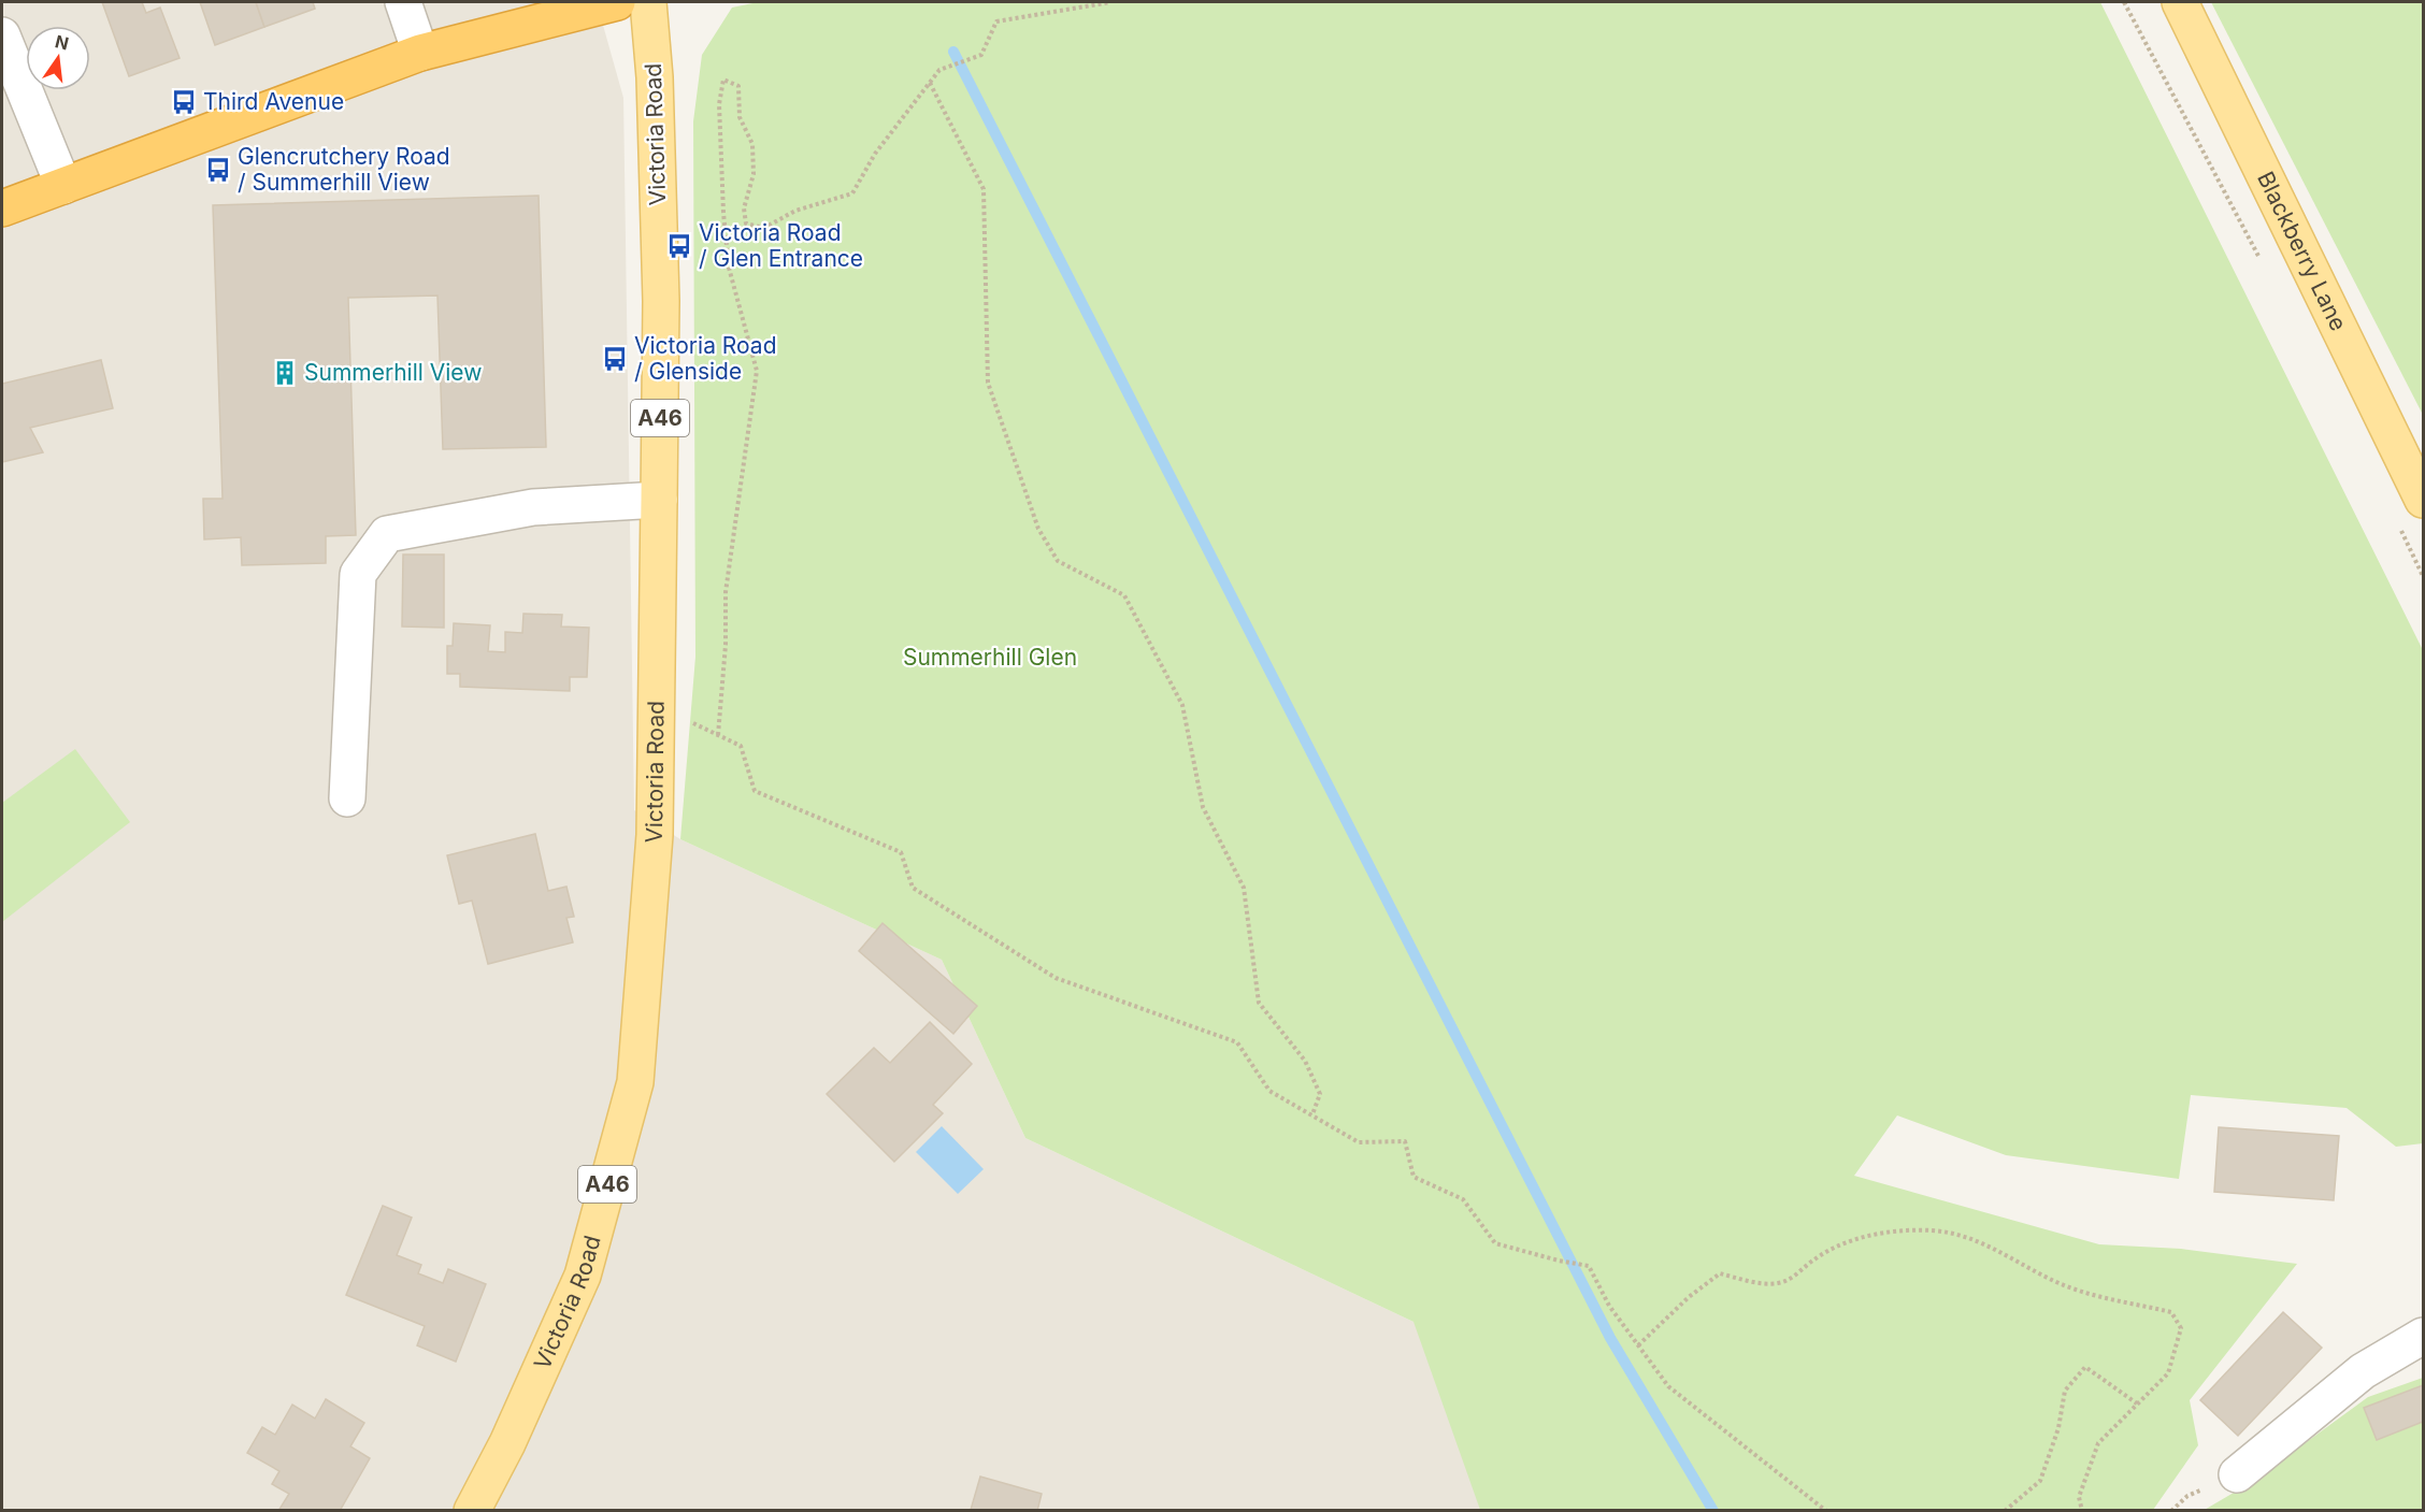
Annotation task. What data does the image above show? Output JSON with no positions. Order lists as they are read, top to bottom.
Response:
{
  "streets": {
    "main road": ["Victoria Road", "Blackberry Lane", "A46"]
  },
  "parks": ["Summerhill Glen"],
  "places": {
    "bus stop": [
      "Third Avenue",
      "Glencrutchery Road / Summerhill View",
      "Victoria Road / Glen Entrance",
      "Victoria Road / Glenside"
    ],
    "building": ["Summerhill View"]
  },
  "north": "top"
}
